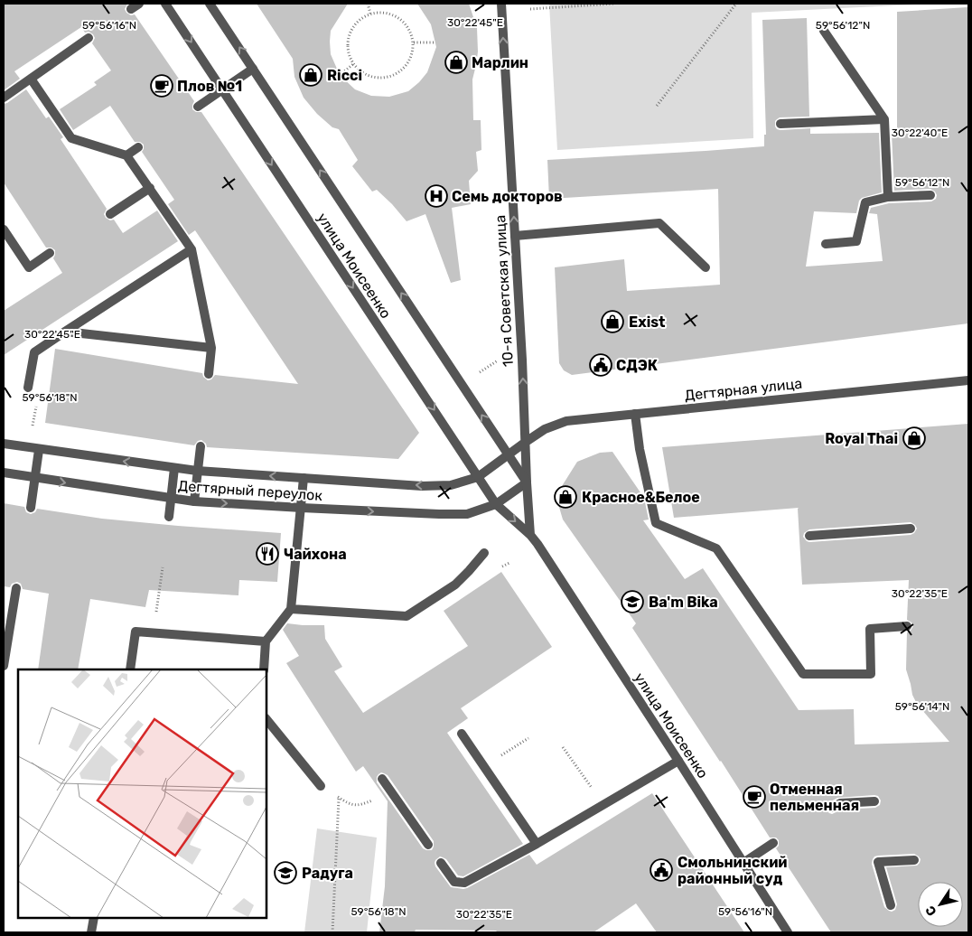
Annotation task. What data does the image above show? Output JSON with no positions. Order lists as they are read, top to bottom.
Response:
{
  "streets": {
    "street": [
      "улица Моисеенко",
      "10-я Советская улица",
      "Дегтярная улица",
      "Дегтярный переулок"
    ]
  },
  "crossings": [
    ["улица Моисеенко", "Дегтярная улица"],
    ["улица Моисеенко", "Дегтярный переулок"],
    ["10-я Советская улица", "Дегтярная улица"],
    ["Дегтярная улица", "Дегтярный переулок"]
  ],
  "one_way": ["10-я Советская улица"],
  "places": {
    "shop": [
      "Марлин",
      "Ricci",
      "Exist",
      "Royal Thai",
      "Красное&Белое"
    ],
    "cafe": ["Плов №1", "Отменная пельменная"],
    "hospital": ["Семь докторов"],
    "public building": ["СДЭК", "Смольнинский районный суд"],
    "restaurant": ["Чайхона"],
    "school or university": ["Ba'm Bika", "Радуга"]
  },
  "north": "bottom left",
  "coordinates": [
    "30°22'45\"E",
    "59°56'16\"N",
    "59°56'12\"N",
    "30°22'40\"E",
    "59°56'18\"N",
    "30°22'35\"E",
    "59°56'14\"N"
  ]
}
